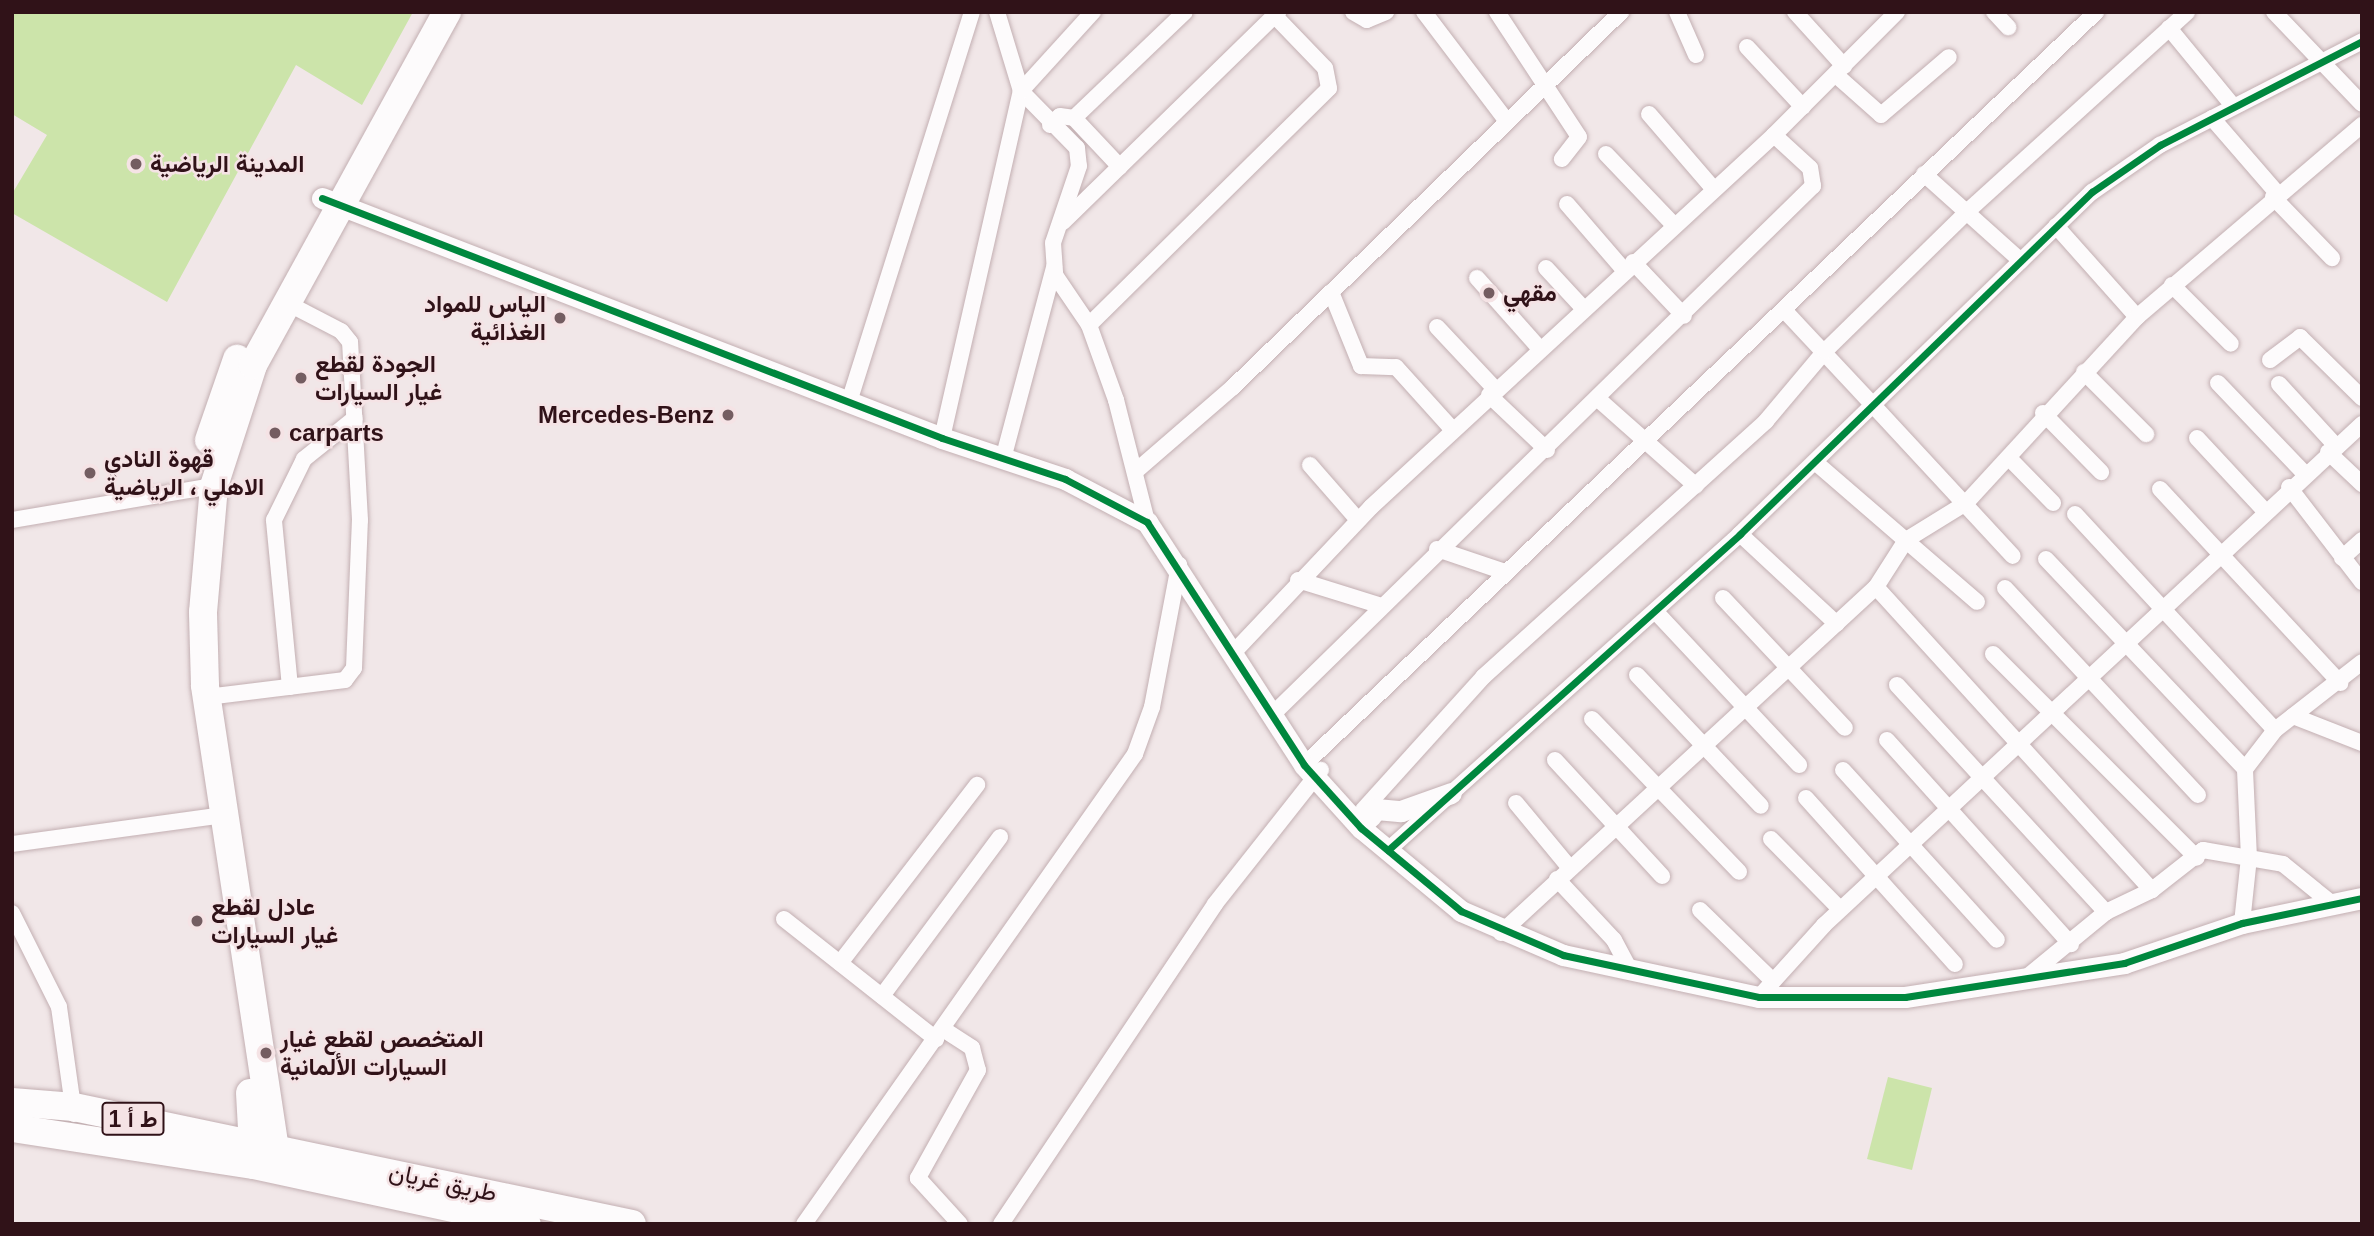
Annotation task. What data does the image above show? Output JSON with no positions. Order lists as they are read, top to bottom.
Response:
{
  "streets": {
    "highway": ["ط أ 1", "طريق غريان"]
  },
  "crossings": [
    ["ط أ 1", "طريق غريان"]
  ],
  "places": [
    "المدينة الرياضية",
    "مقهي",
    "الياس للمواد الغذائية",
    "الجودة لقطع غيار السيارات",
    "Mercedes-Benz",
    "carparts",
    "قهوة النادي الاهلي ، الرياضية",
    "عادل لقطع غيار السيارات",
    "المتخصص لقطع غيار السيارات الألمانية"
  ]
}
